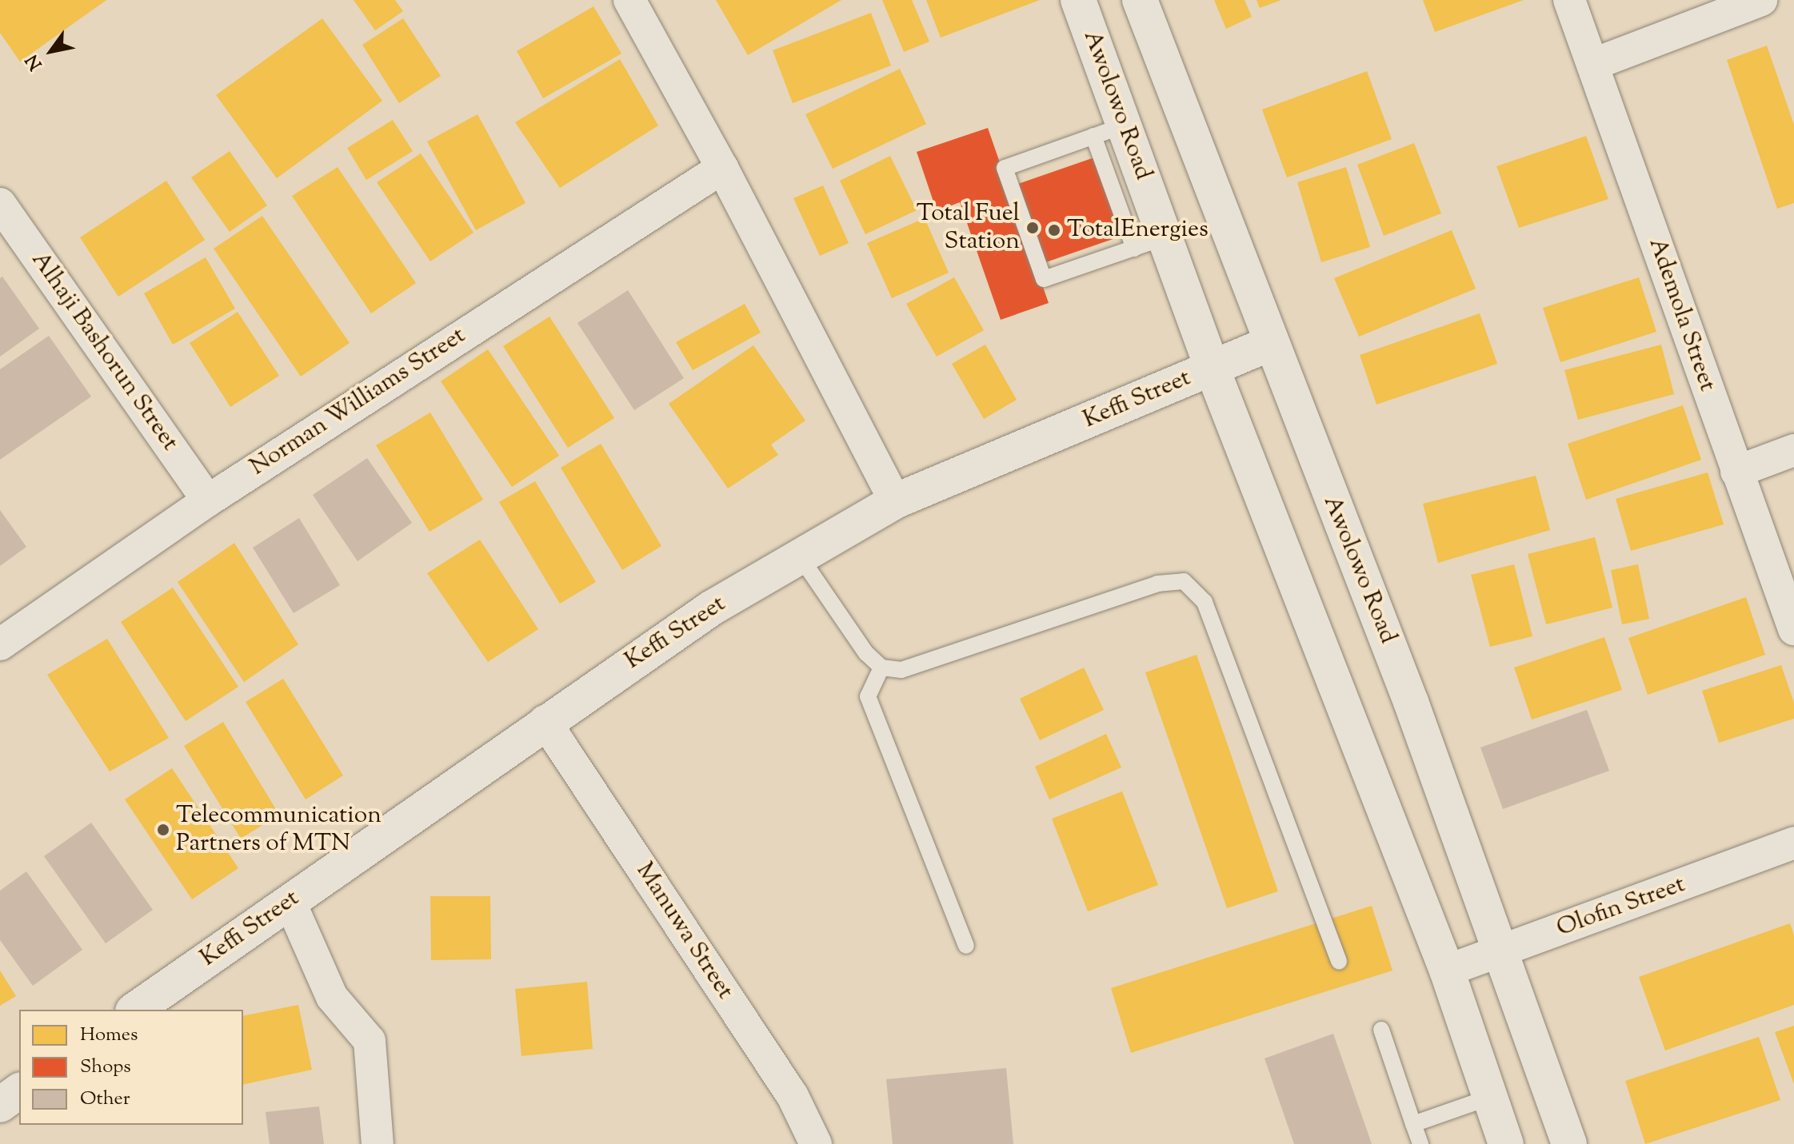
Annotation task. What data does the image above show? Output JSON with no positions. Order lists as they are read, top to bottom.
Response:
{
  "streets": {
    "main road": ["Awolowo Road", "Keffi Street"],
    "street": [
      "Ademola Street",
      "Alhaji Bashorun Street",
      "Norman Williams Street",
      "Olofin Street",
      "Manuwa Street"
    ]
  },
  "crossings": [
    ["Awolowo Road", "Keffi Street"],
    ["Awolowo Road", "Olofin Street"],
    ["Alhaji Bashorun Street", "Norman Williams Street"],
    ["Keffi Street", "Manuwa Street"]
  ],
  "places": ["Total Fuel Station", "TotalEnergies", "Telecommunication Partners of MTN"],
  "legend": ["Homes", "Shops", "Other"],
  "north": "bottom left"
}
